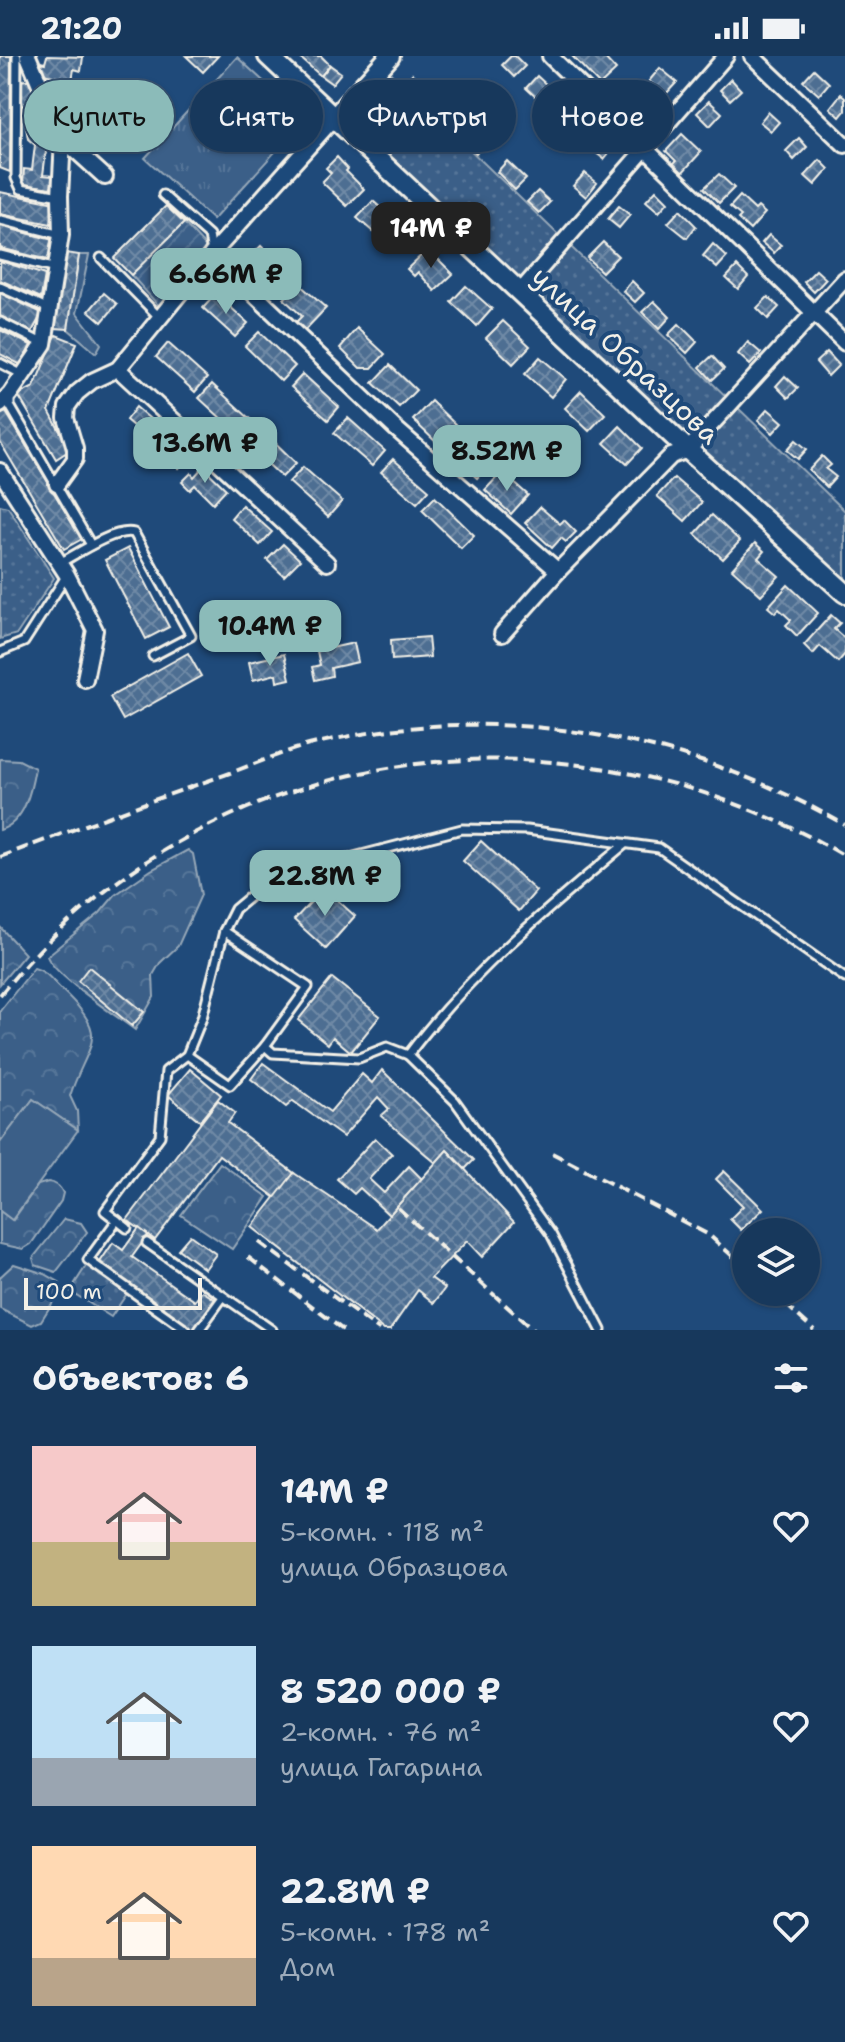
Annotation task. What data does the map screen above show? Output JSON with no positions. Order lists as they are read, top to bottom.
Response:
{
  "streets": {
    "street": ["улица Образцова"]
  },
  "scale_bar": "100 m",
  "page": {
    "status": "21:20",
    "chip": [
      "Купить",
      "Снять",
      "Фильтры",
      "Новое"
    ],
    "price": [
      "14M ₽",
      "6.66M ₽",
      "13.6M ₽",
      "8.52M ₽",
      "10.4M ₽",
      "22.8M ₽"
    ],
    "scale": "100 m",
    "heading": "Объектов: 6",
    "list": [
      {
        "name": "14M ₽",
        "note": "5-комн. · 118 m² · улица Образцова"
      },
      {
        "name": "8 520 000 ₽",
        "note": "2-комн. · 76 m² · улица Гагарина"
      },
      {
        "name": "22.8M ₽",
        "note": "5-комн. · 178 m² · Дом"
      }
    ]
  }
}
